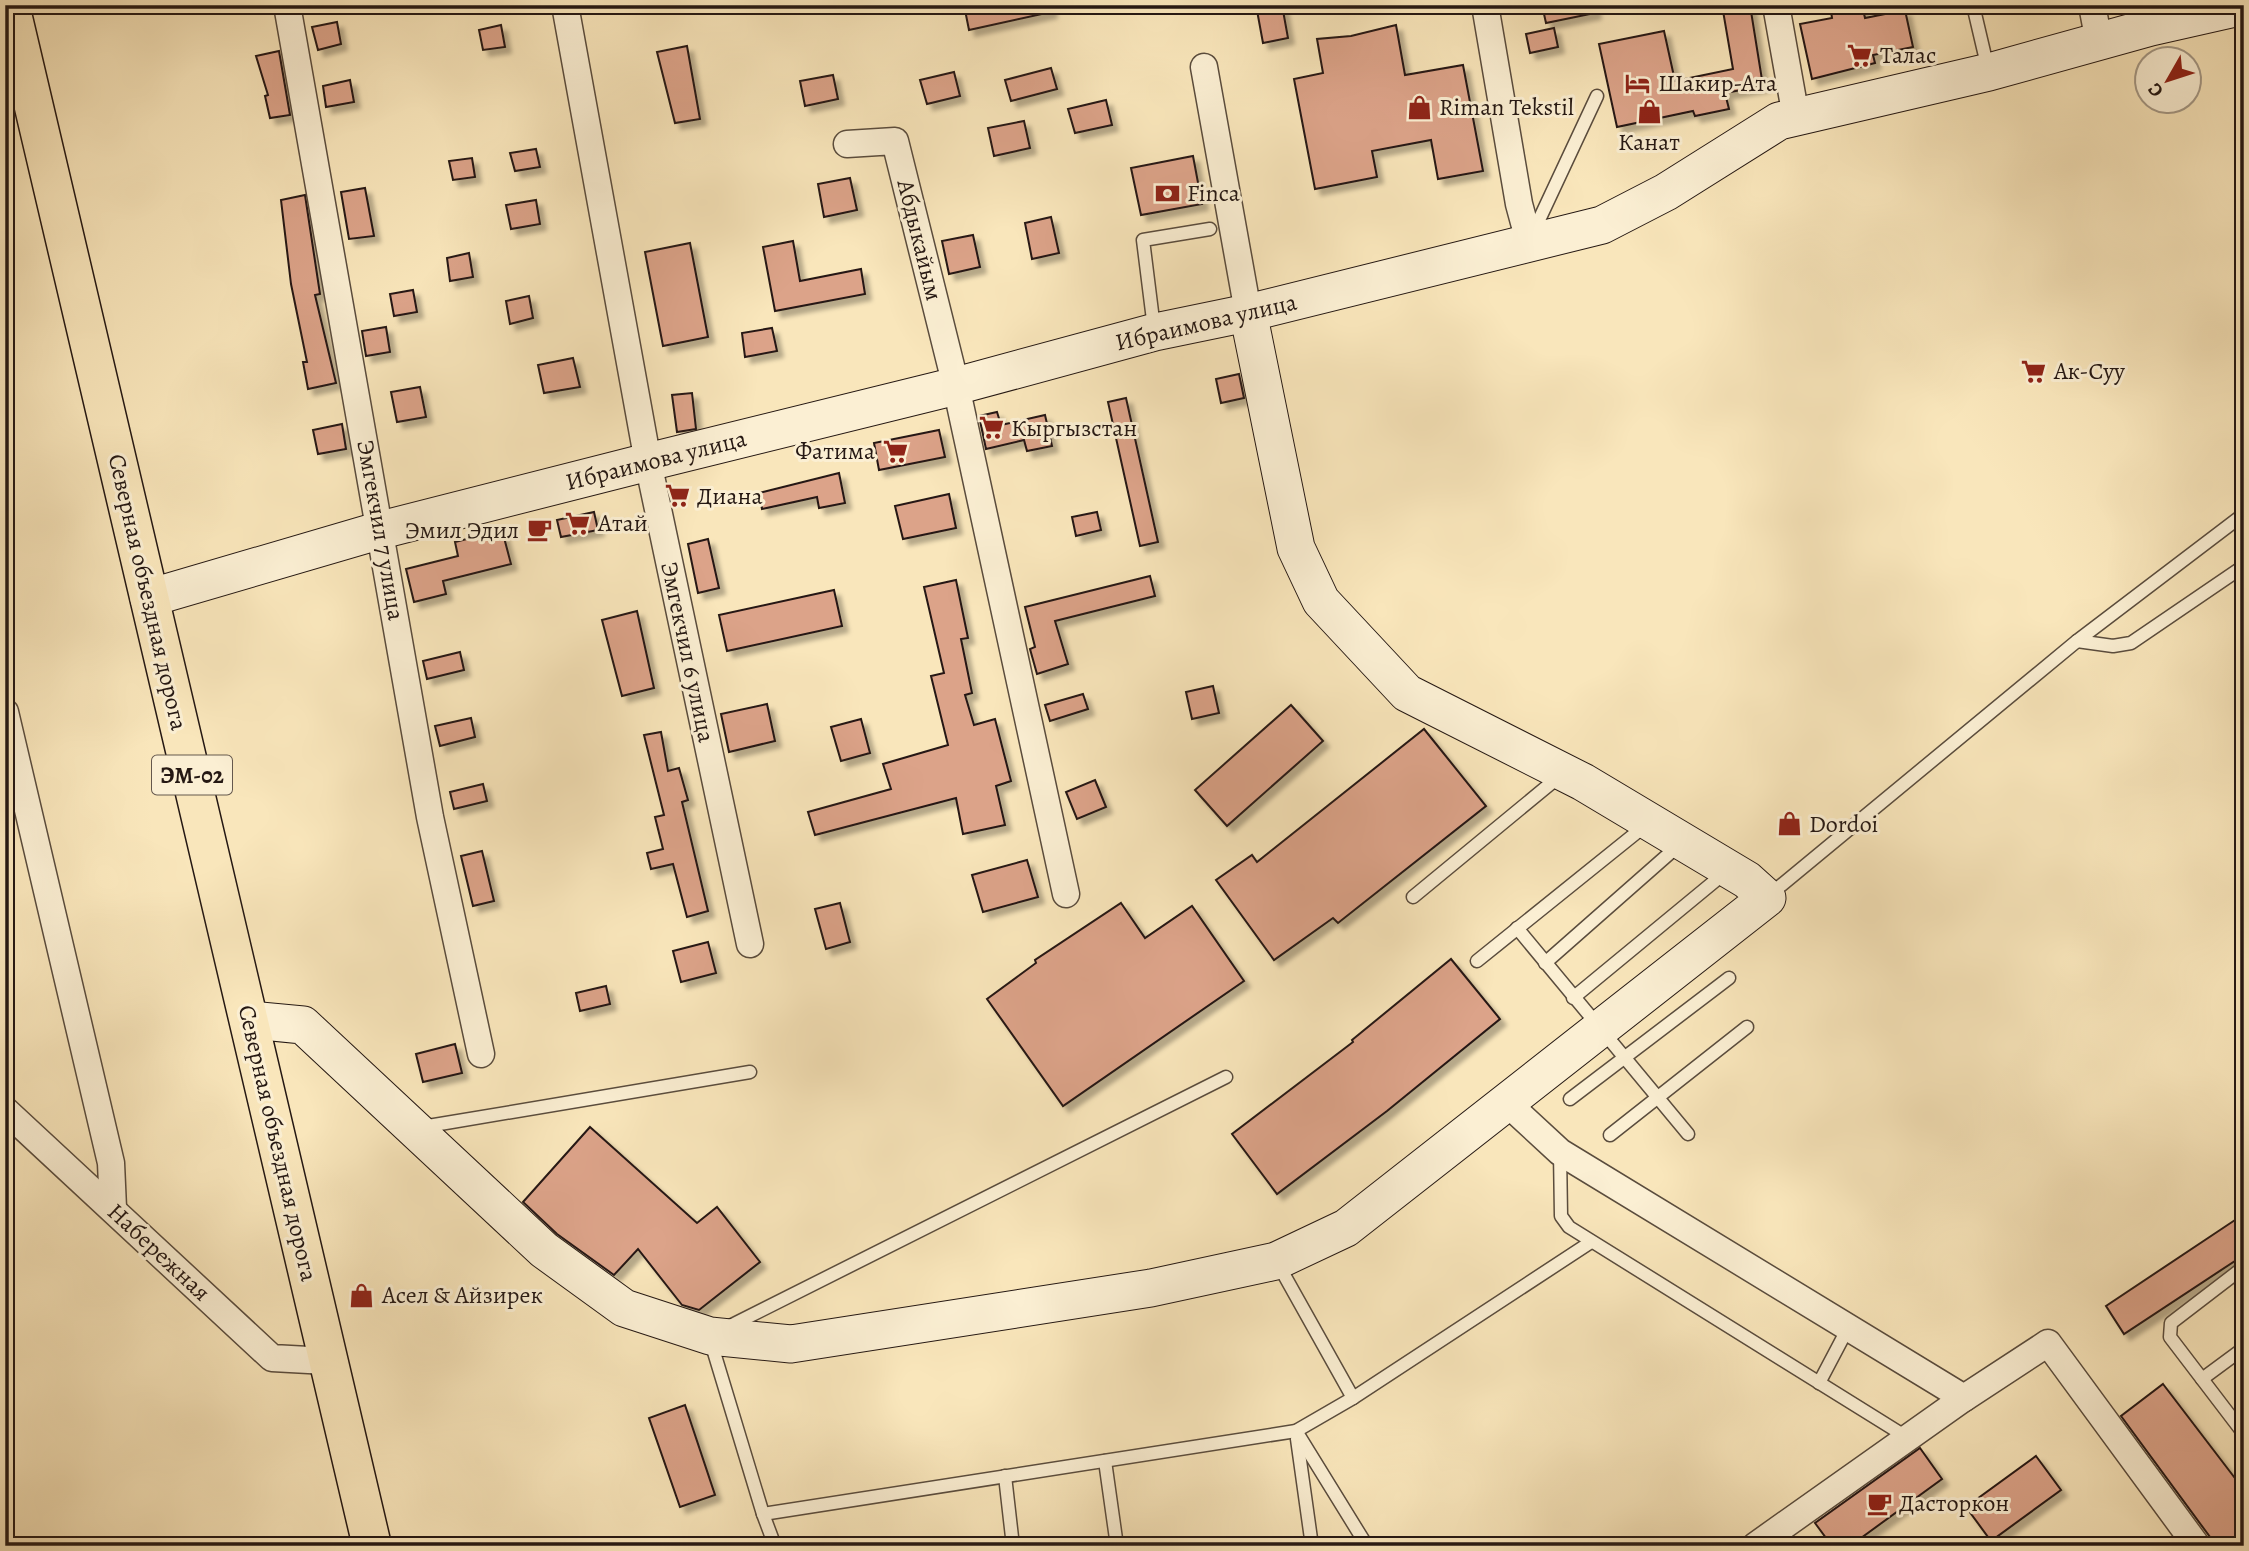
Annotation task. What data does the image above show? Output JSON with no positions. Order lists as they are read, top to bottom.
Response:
{
  "streets": {
    "highway": ["Северная объездная дорога", "ЭМ-02"],
    "street": [
      "Абдыкайым",
      "Ибраимова улица",
      "Эмгекчил 7 улица",
      "Эмгекчил 6 улица",
      "Набережная"
    ]
  },
  "crossings": [
    ["Абдыкайым", "Ибраимова улица"],
    ["Ибраимова улица", "Эмгекчил 7 улица"],
    ["Ибраимова улица", "Северная объездная дорога"],
    ["Ибраимова улица", "Эмгекчил 6 улица"],
    ["Северная объездная дорога", "Набережная"]
  ],
  "places": {
    "supermarket": [
      "Талас",
      "Ак-Суу",
      "Кыргызстан",
      "Фатима",
      "Диана",
      "Атай"
    ],
    "hotel": ["Шакир-Ата"],
    "shop": [
      "Riman Tekstil",
      "Канат",
      "Dordoi",
      "Асел & Айзирек"
    ],
    "bank": ["Finca"],
    "cafe": ["Эмил Эдил", "Дасторкон"]
  },
  "north": "bottom left"
}
